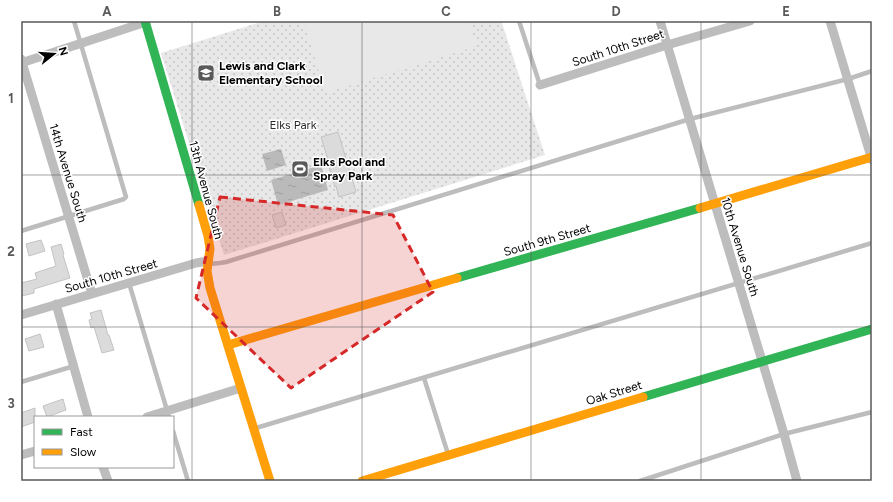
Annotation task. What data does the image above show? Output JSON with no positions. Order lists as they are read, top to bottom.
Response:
{
  "streets": {
    "street": [
      "South 10th Street",
      "14th Avenue South",
      "13th Avenue South",
      "South 9th Street",
      "10th Avenue South",
      "Oak Street"
    ]
  },
  "crossings": [
    ["South 10th Street", "14th Avenue South"],
    ["South 10th Street", "13th Avenue South"],
    ["South 10th Street", "10th Avenue South"],
    ["13th Avenue South", "South 9th Street"],
    ["South 9th Street", "10th Avenue South"],
    ["10th Avenue South", "Oak Street"]
  ],
  "parks": ["Elks Park"],
  "places": {
    "school or university": ["Lewis and Clark Elementary School"],
    "sports": ["Elks Pool and Spray Park"]
  },
  "legend": ["Fast", "Slow"],
  "north": "right",
  "grid": {
    "columns": [
      "A",
      "B",
      "C",
      "D",
      "E"
    ],
    "rows": ["1", "2", "3"]
  }
}
